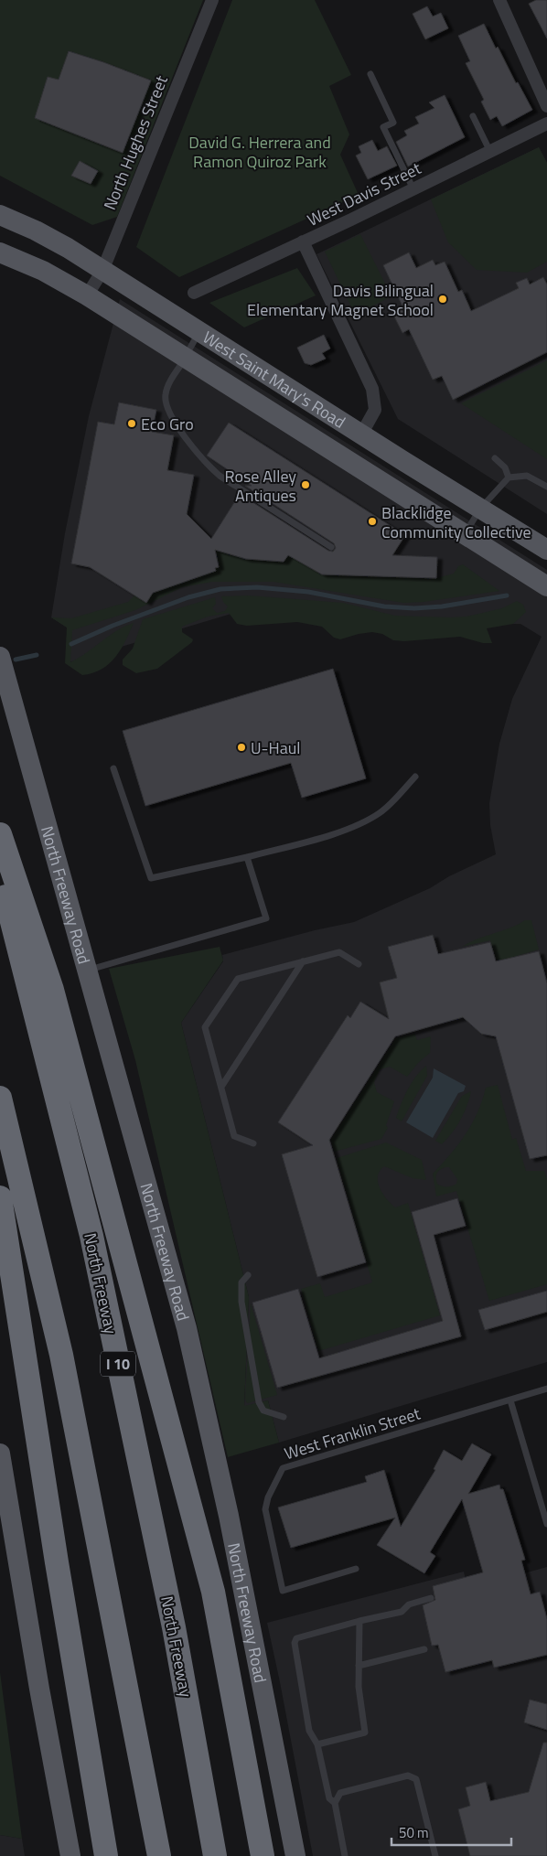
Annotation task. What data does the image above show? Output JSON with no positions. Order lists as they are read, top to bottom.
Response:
{
  "streets": {
    "highway": ["North Freeway", "I 10"],
    "main road": ["West Saint Mary's Road", "North Freeway Road"],
    "street": ["North Hughes Street", "West Davis Street"],
    "lane": ["West Franklin Street"]
  },
  "crossings": [
    ["North Hughes Street", "West Saint Mary's Road"]
  ],
  "parks": ["David G. Herrera and Ramon Quiroz Park"],
  "places": [
    "Davis Bilingual Elementary Magnet School",
    "Eco Gro",
    "Rose Alley Antiques",
    "Blacklidge Community Collective",
    "U-Haul"
  ],
  "scale_bar": "50 m"
}
